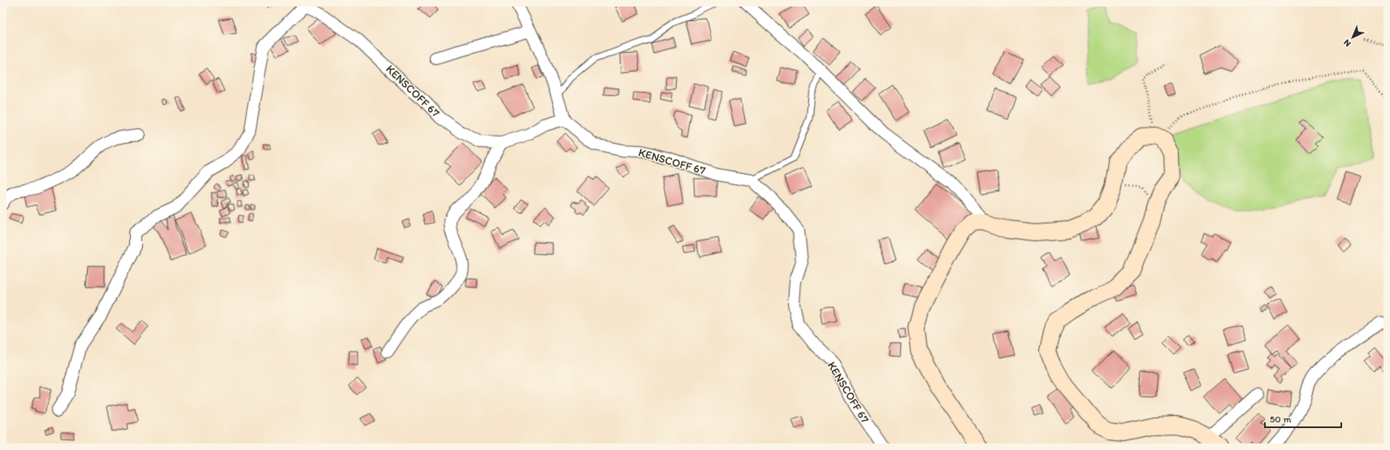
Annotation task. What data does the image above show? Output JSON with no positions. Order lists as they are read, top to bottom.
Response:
{
  "streets": {
    "street": ["KENSCOFF 67"]
  },
  "scale_bar": "50 m",
  "north": "bottom left"
}
